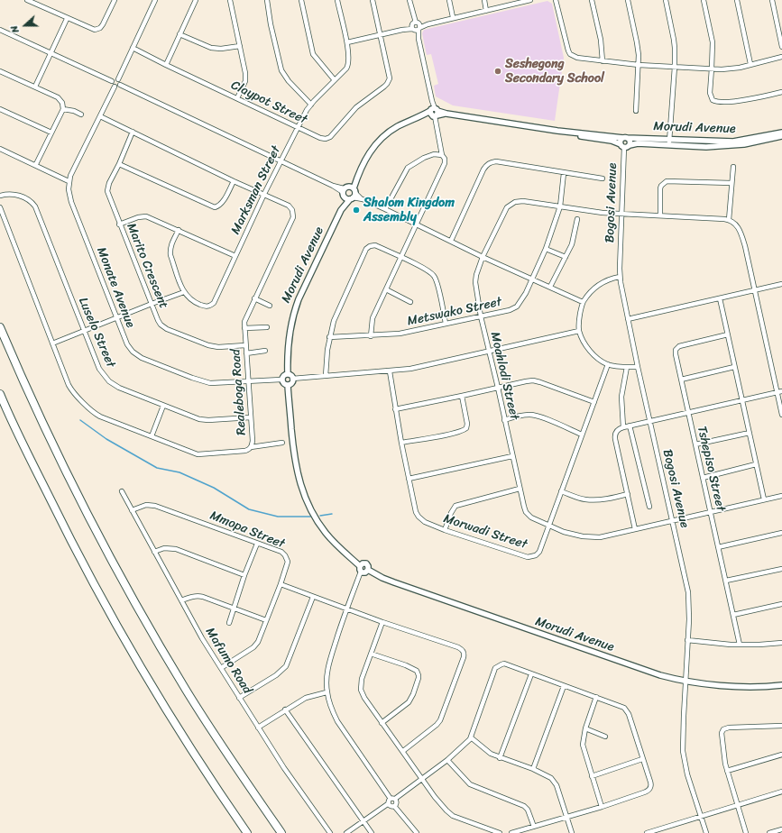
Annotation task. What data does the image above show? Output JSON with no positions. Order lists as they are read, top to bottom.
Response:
{
  "streets": {
    "street": [
      "Claypot Street",
      "Morudi Avenue",
      "Marksman Street",
      "Bogosi Avenue",
      "Marito Crescent",
      "Monate Avenue",
      "Metswako Street",
      "Luselo Street",
      "Moahlodi Street",
      "Realeboga Road",
      "Tshepiso Street",
      "Mmopa Street",
      "Morwadi Street",
      "Mafumo Road"
    ]
  },
  "crossings": [
    ["Claypot Street", "Marksman Street"],
    ["Morudi Avenue", "Bogosi Avenue"],
    ["Morudi Avenue", "Monate Avenue"],
    ["Marksman Street", "Realeboga Road"],
    ["Bogosi Avenue", "Moahlodi Street"],
    ["Marito Crescent", "Realeboga Road"],
    ["Monate Avenue", "Realeboga Road"],
    ["Metswako Street", "Moahlodi Street"],
    ["Luselo Street", "Realeboga Road"],
    ["Moahlodi Street", "Tshepiso Street"],
    ["Moahlodi Street", "Morwadi Street"],
    ["Mmopa Street", "Mafumo Road"]
  ],
  "places": ["Seshegong Secondary School", "Shalom Kingdom Assembly"],
  "north": "left"
}
